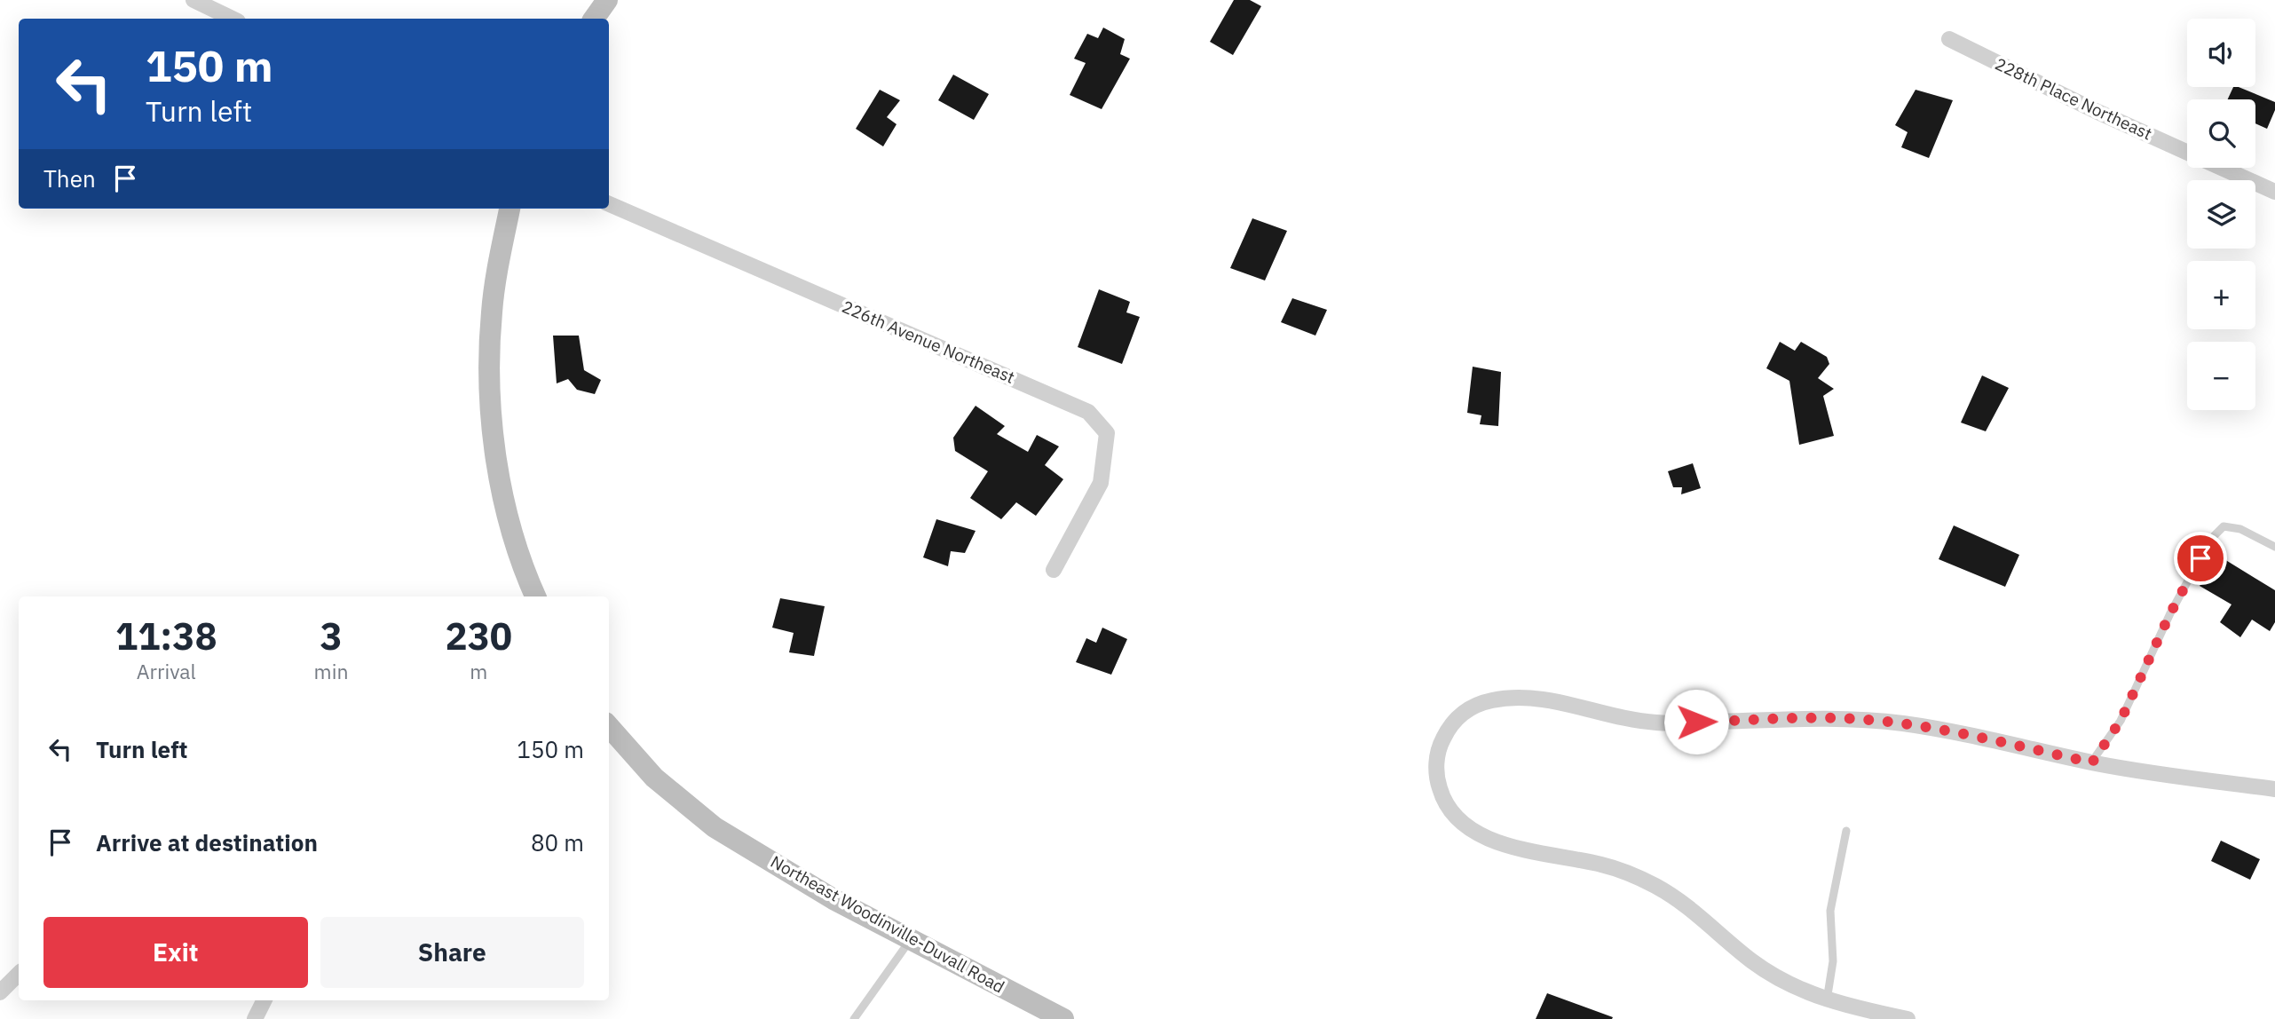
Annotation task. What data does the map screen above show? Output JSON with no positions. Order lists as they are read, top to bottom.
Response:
{
  "streets": {
    "main road": ["Northeast Woodinville-Duvall Road"],
    "street": ["228th Place Northeast", "226th Avenue Northeast"]
  },
  "page": {
    "map_buttons": ["+", "−"],
    "turn": ["150 m", "Turn left"],
    "then": "Then",
    "eta": [
      "11:38",
      "Arrival",
      "3",
      "min",
      "230",
      "m"
    ],
    "list": [
      {
        "name": "Turn left",
        "value": "150 m"
      },
      {
        "name": "Arrive at destination",
        "value": "80 m"
      }
    ],
    "buttons": ["Exit", "Share"]
  }
}
